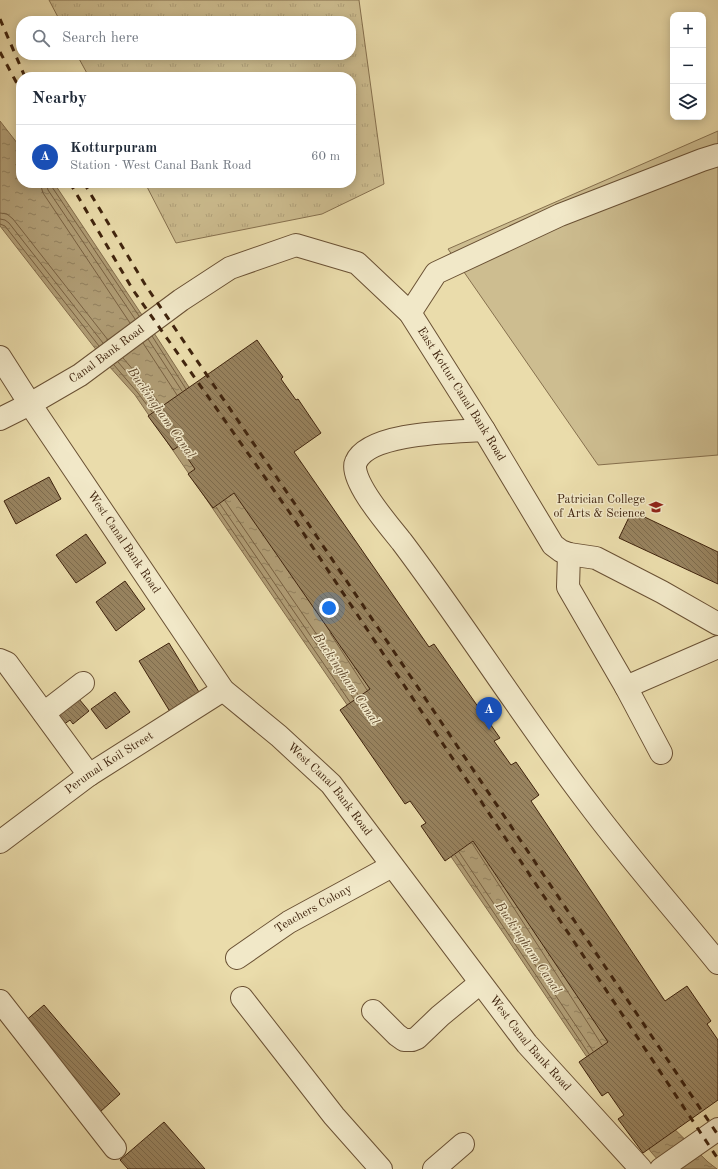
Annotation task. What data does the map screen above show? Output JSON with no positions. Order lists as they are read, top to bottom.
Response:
{
  "streets": {
    "street": [
      "Canal Bank Road",
      "East Kottur Canal Bank Road",
      "West Canal Bank Road",
      "Perumal Koil Street",
      "Teachers Colony"
    ]
  },
  "crossings": [
    ["Canal Bank Road", "East Kottur Canal Bank Road"],
    ["Canal Bank Road", "West Canal Bank Road"],
    ["West Canal Bank Road", "Perumal Koil Street"],
    ["West Canal Bank Road", "Teachers Colony"]
  ],
  "water": ["Buckingham Canal"],
  "places": {
    "school or university": ["Patrician College of Arts & Science"]
  },
  "page": {
    "map_buttons": ["+", "−"],
    "search": "Search here",
    "heading": "Nearby",
    "list": [
      {
        "mark": "A",
        "name": "Kotturpuram",
        "note": "Station · West Canal Bank Road",
        "value": "60 m"
      }
    ],
    "pins": "A"
  }
}
